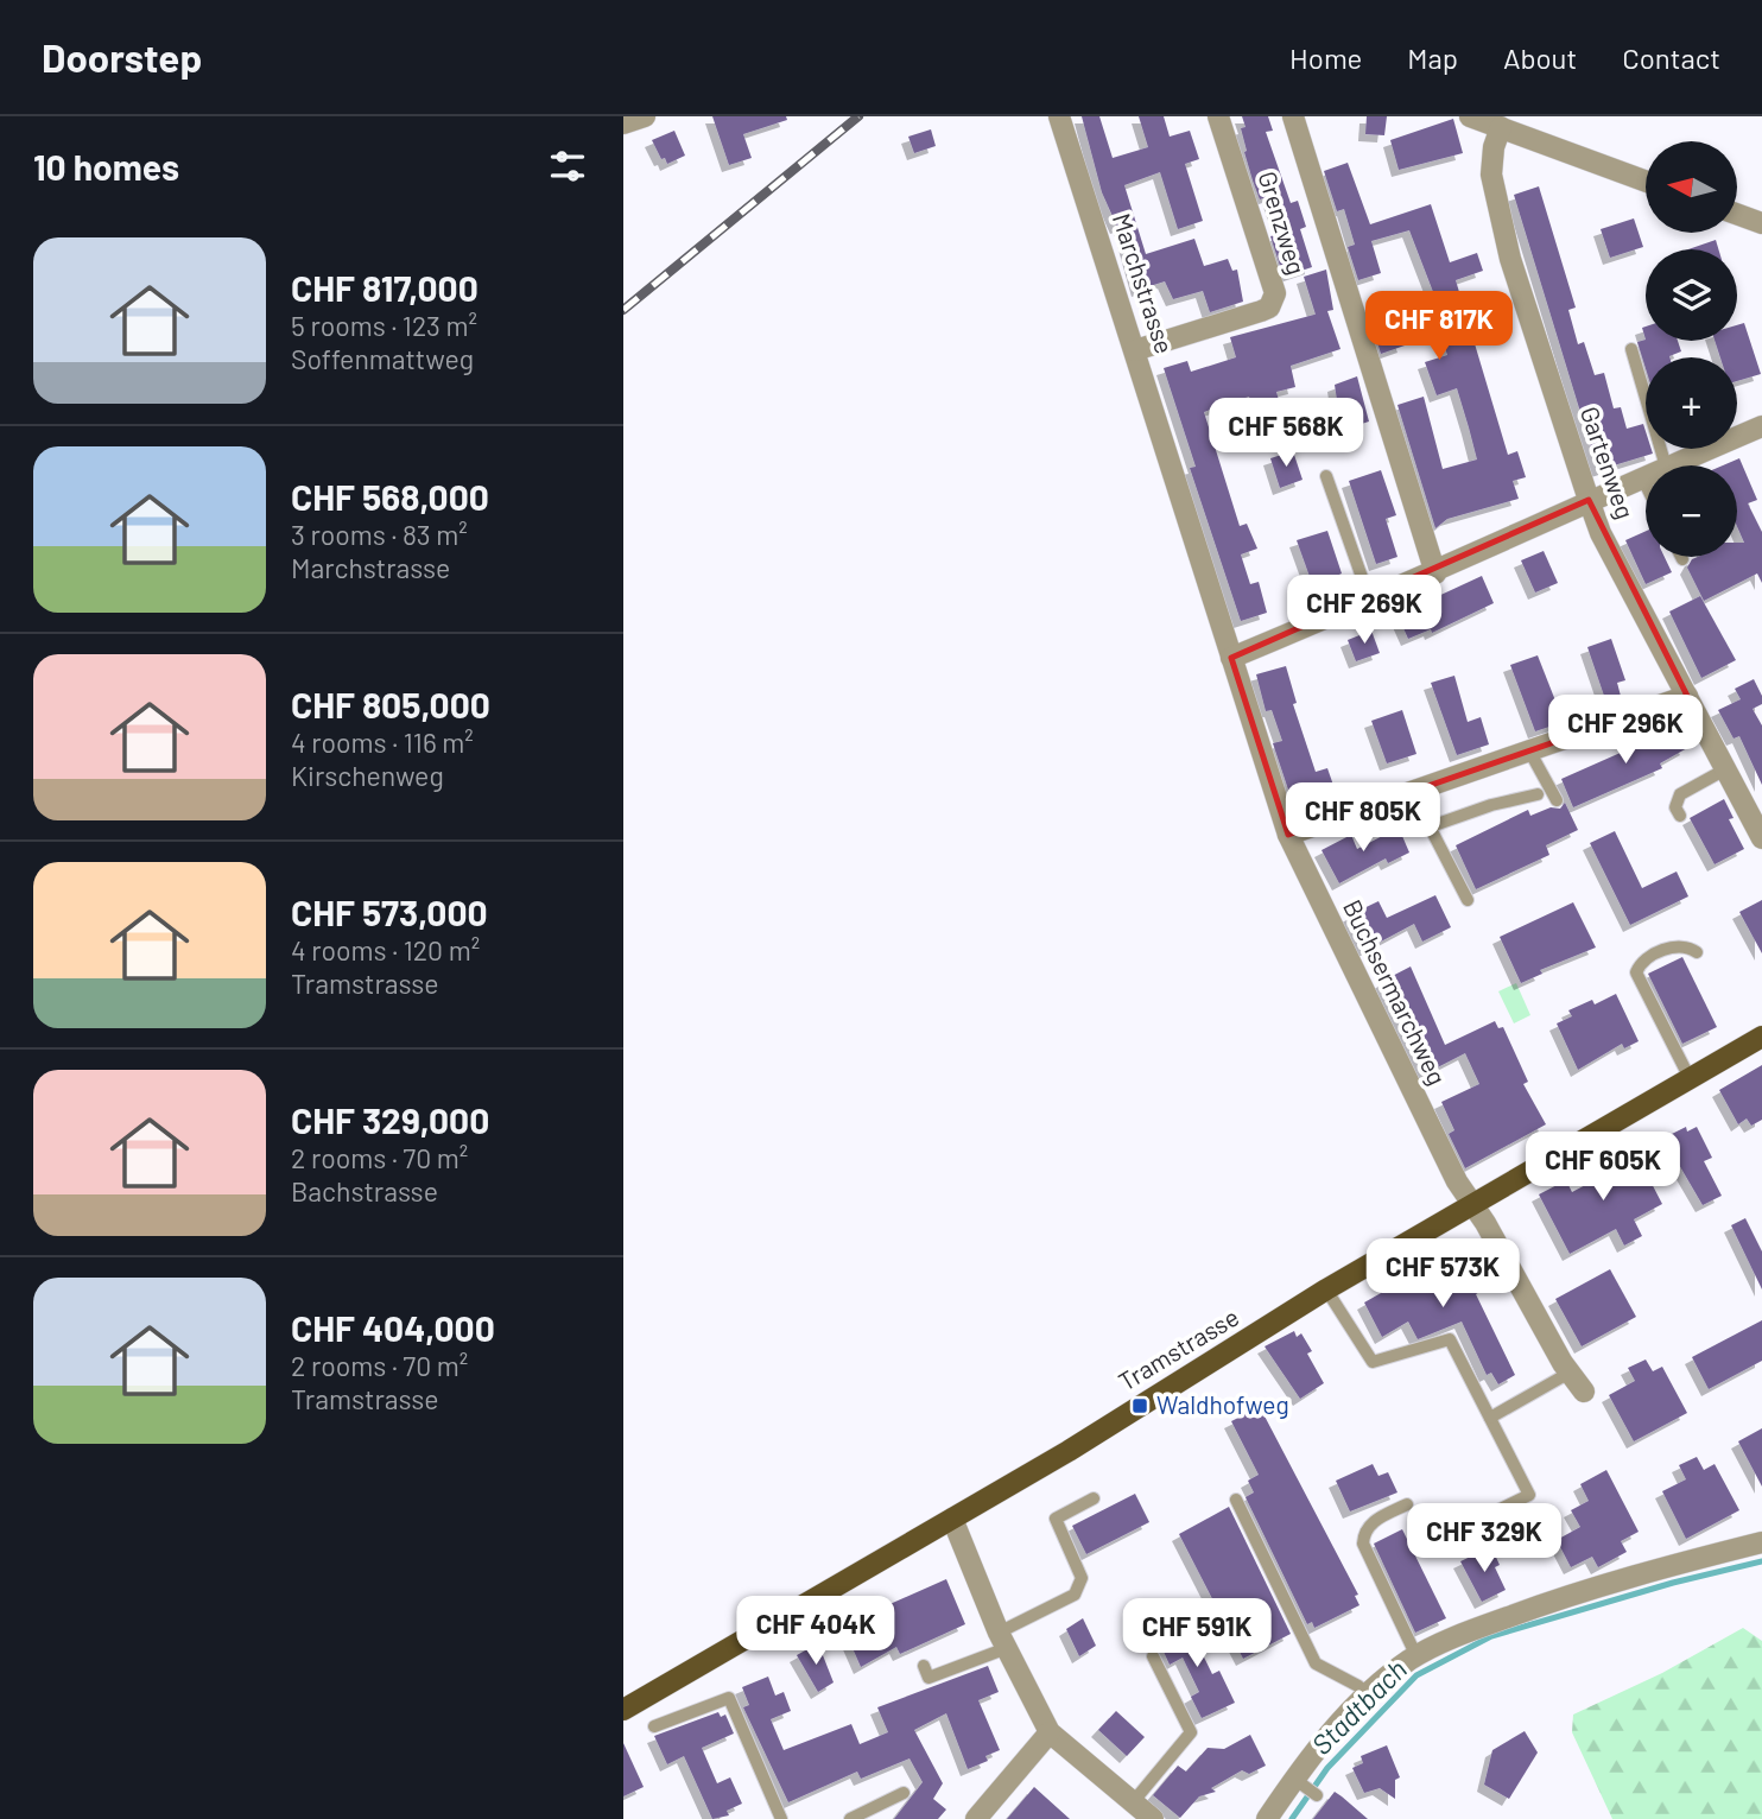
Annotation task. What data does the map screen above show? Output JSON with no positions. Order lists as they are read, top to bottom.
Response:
{
  "streets": {
    "main road": ["Tramstrasse"],
    "street": [
      "Grenzweg",
      "Marchstrasse",
      "Gartenweg",
      "Buchsermarchweg"
    ]
  },
  "crossings": [
    ["Grenzweg", "Marchstrasse"],
    ["Marchstrasse", "Buchsermarchweg"],
    ["Buchsermarchweg", "Tramstrasse"]
  ],
  "water": ["Stadtbach"],
  "places": {
    "transit": ["Waldhofweg"]
  },
  "north": "left",
  "page": {
    "header": "Doorstep",
    "nav": [
      "Home",
      "Map",
      "About",
      "Contact"
    ],
    "heading": "10 homes",
    "map_buttons": ["+", "−"],
    "list": [
      {
        "name": "CHF 817,000",
        "note": "5 rooms · 123 m² · Soffenmattweg"
      },
      {
        "name": "CHF 568,000",
        "note": "3 rooms · 83 m² · Marchstrasse"
      },
      {
        "name": "CHF 805,000",
        "note": "4 rooms · 116 m² · Kirschenweg"
      },
      {
        "name": "CHF 573,000",
        "note": "4 rooms · 120 m² · Tramstrasse"
      },
      {
        "name": "CHF 329,000",
        "note": "2 rooms · 70 m² · Bachstrasse"
      },
      {
        "name": "CHF 404,000",
        "note": "2 rooms · 70 m² · Tramstrasse"
      }
    ],
    "price": [
      "CHF 817K",
      "CHF 568K",
      "CHF 269K",
      "CHF 296K",
      "CHF 805K",
      "CHF 605K",
      "CHF 573K",
      "CHF 329K",
      "CHF 404K",
      "CHF 591K"
    ]
  }
}
